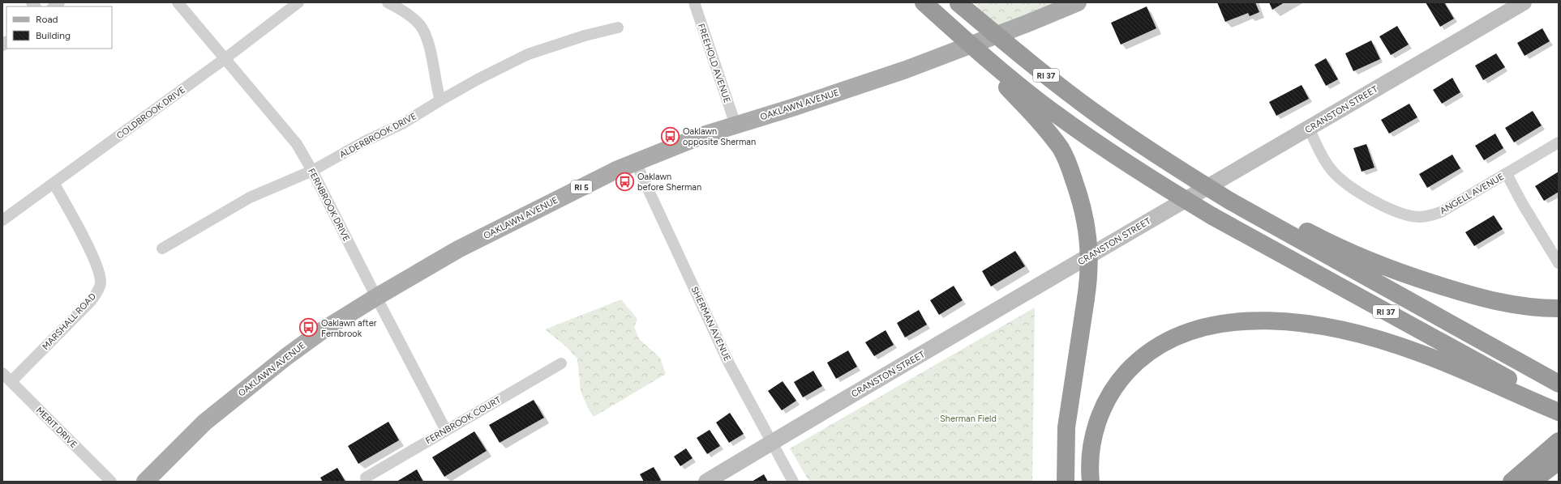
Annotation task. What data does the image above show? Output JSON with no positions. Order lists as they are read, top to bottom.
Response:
{
  "streets": {
    "highway": ["RI 37"],
    "main road": ["OAKLAWN AVENUE", "RI 5"],
    "street": [
      "FREEHOLD AVENUE",
      "CRANSTON STREET",
      "COLDBROOK DRIVE",
      "ALDERBROOK DRIVE",
      "ANGELL AVENUE",
      "FERNBROOK DRIVE",
      "MARSHALL ROAD",
      "SHERMAN AVENUE",
      "FERNBROOK COURT",
      "MERIT DRIVE"
    ]
  },
  "crossings": [
    ["FREEHOLD AVENUE", "OAKLAWN AVENUE"],
    ["OAKLAWN AVENUE", "FERNBROOK DRIVE"],
    ["OAKLAWN AVENUE", "SHERMAN AVENUE"],
    ["CRANSTON STREET", "ANGELL AVENUE"],
    ["CRANSTON STREET", "SHERMAN AVENUE"],
    ["COLDBROOK DRIVE", "FERNBROOK DRIVE"],
    ["COLDBROOK DRIVE", "MARSHALL ROAD"],
    ["ALDERBROOK DRIVE", "FERNBROOK DRIVE"],
    ["FERNBROOK DRIVE", "FERNBROOK COURT"],
    ["MARSHALL ROAD", "MERIT DRIVE"]
  ],
  "parks": ["Sherman Field"],
  "places": {
    "bus stop": ["Oaklawn opposite Sherman", "Oaklawn before Sherman", "Oaklawn after Fernbrook"]
  },
  "legend": ["Road", "Building"]
}
